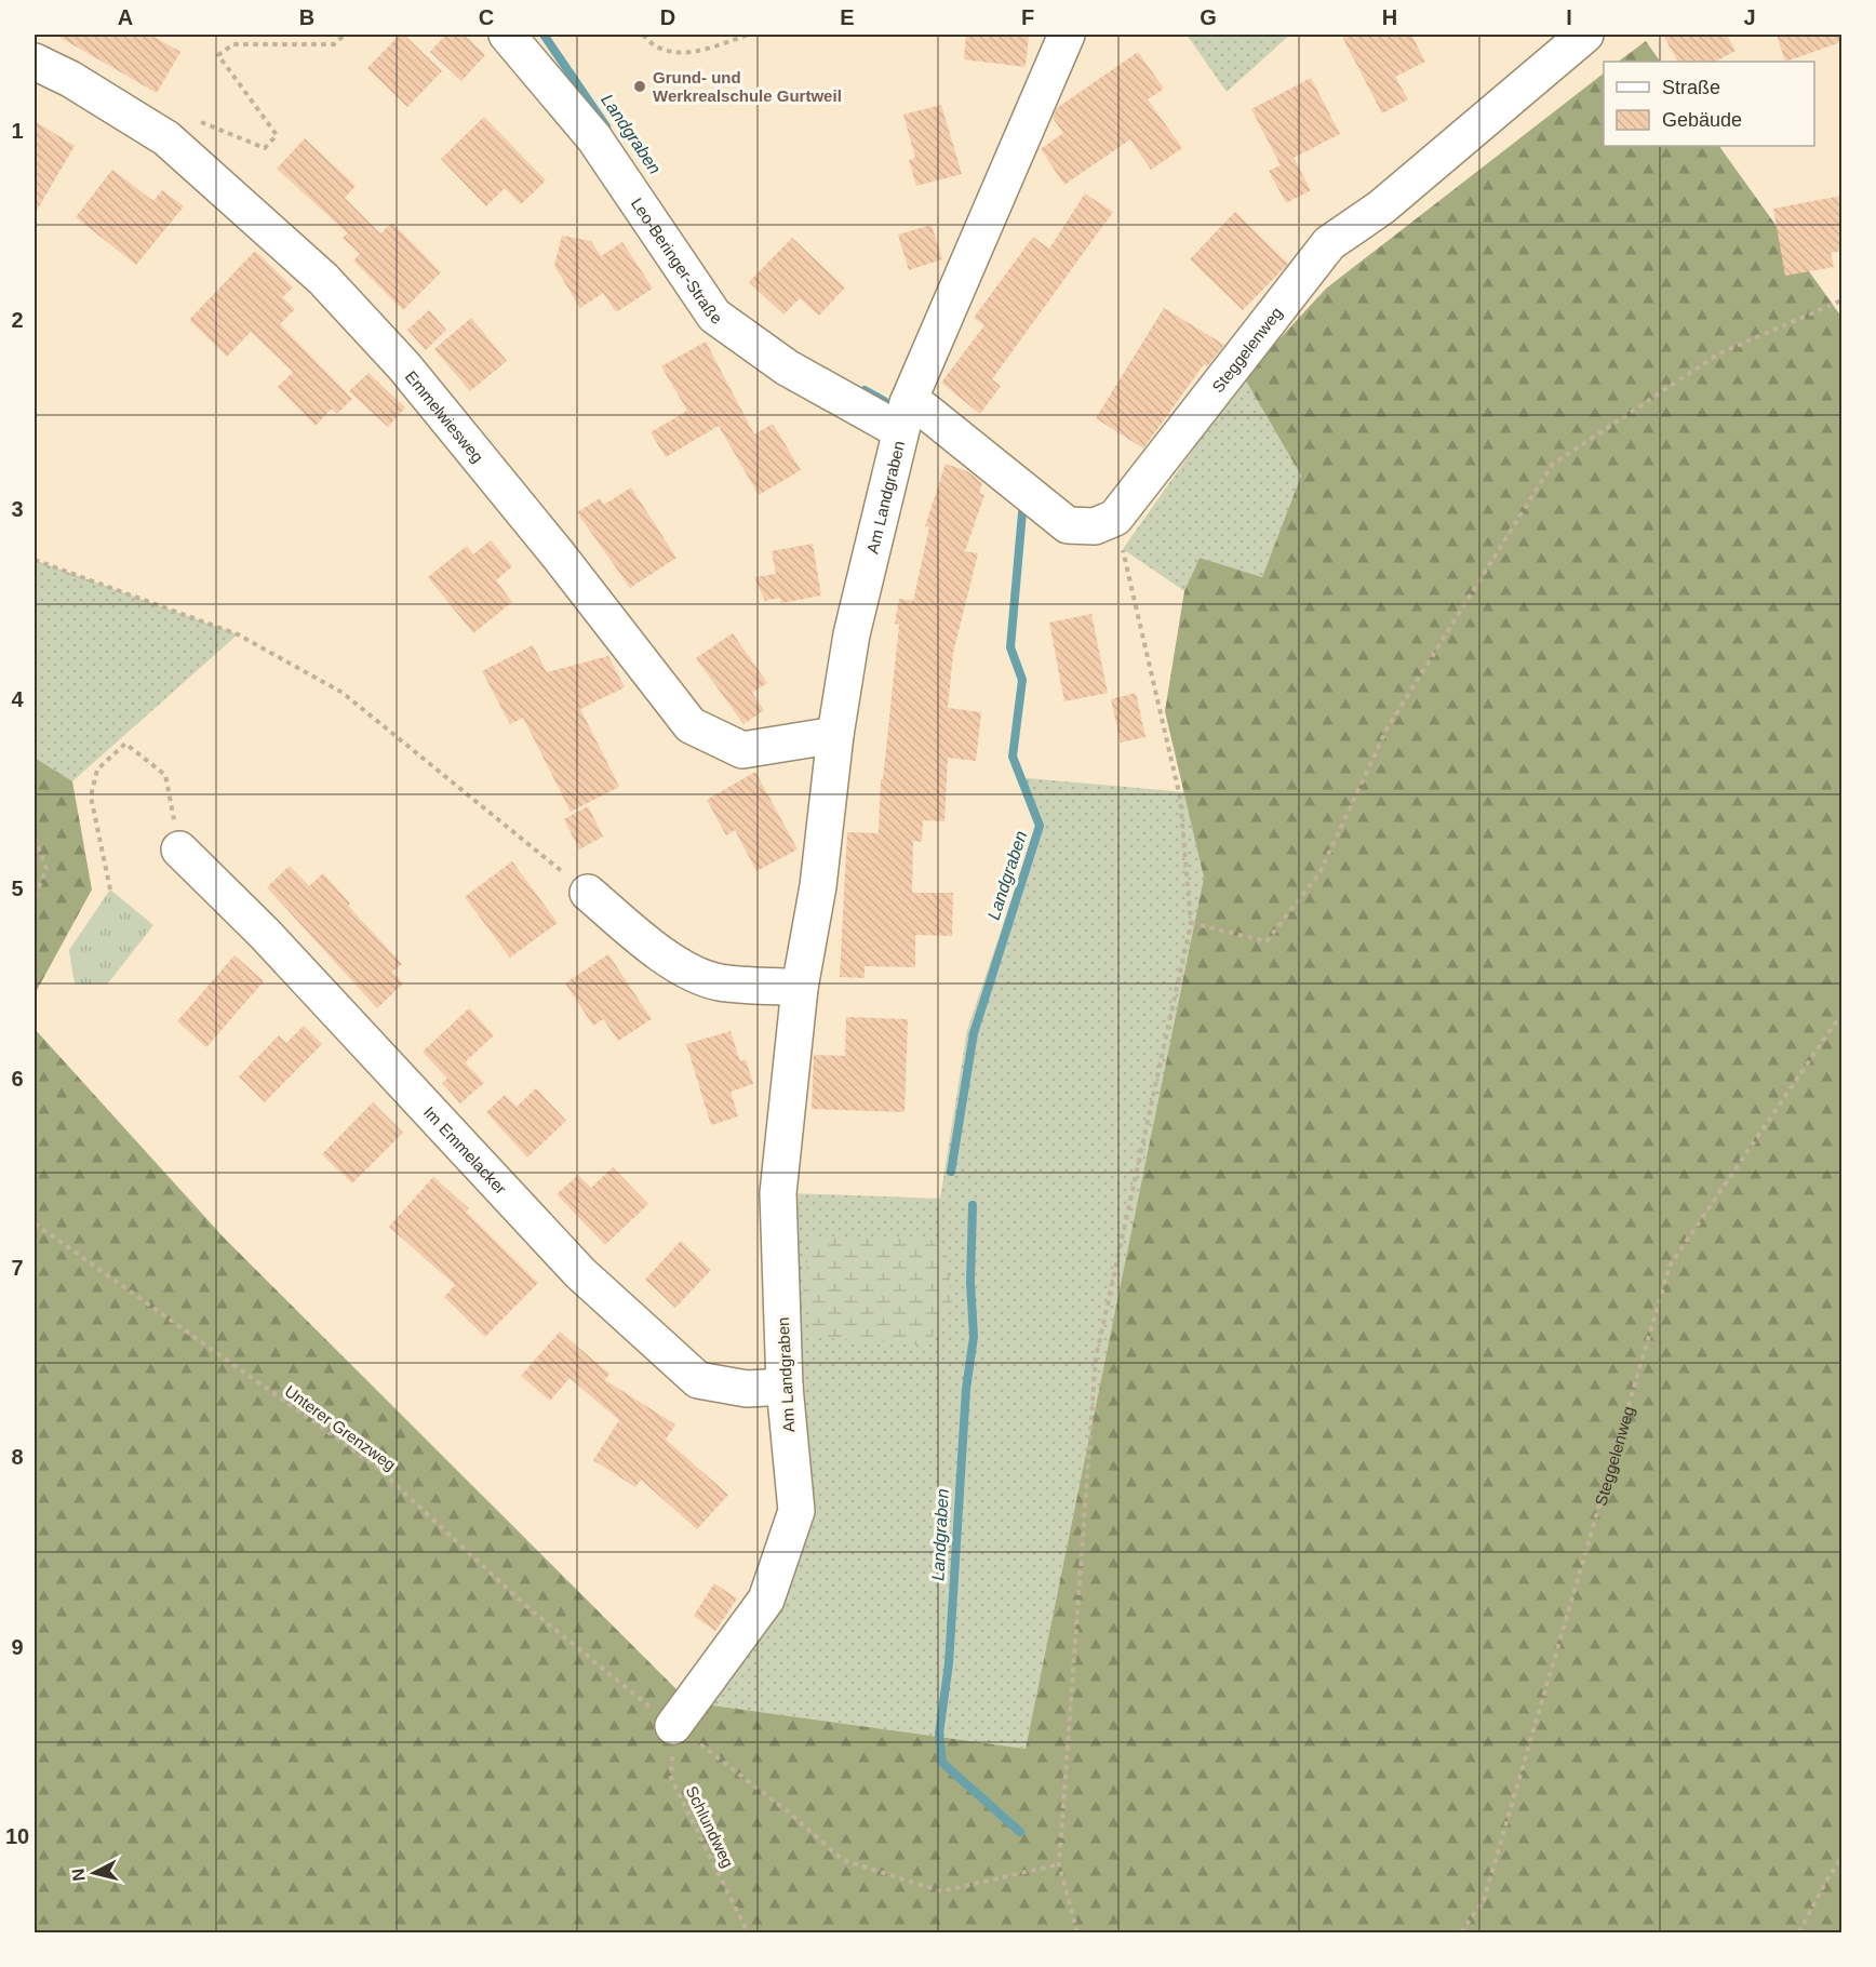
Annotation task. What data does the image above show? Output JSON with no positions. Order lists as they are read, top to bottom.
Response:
{
  "streets": {
    "street": [
      "Leo-Beringer-Straße",
      "Steggelenweg",
      "Emmelwiesweg",
      "Am Landgraben",
      "Im Emmelacker"
    ],
    "path": ["Unterer Grenzweg", "Schlundweg"]
  },
  "crossings": [
    ["Leo-Beringer-Straße", "Am Landgraben"],
    ["Emmelwiesweg", "Am Landgraben"],
    ["Am Landgraben", "Im Emmelacker"],
    ["Am Landgraben", "Unterer Grenzweg"],
    ["Am Landgraben", "Schlundweg"],
    ["Unterer Grenzweg", "Schlundweg"]
  ],
  "water": ["Landgraben"],
  "places": ["Grund- und Werkrealschule Gurtweil"],
  "legend": ["Straße", "Gebäude"],
  "north": "left",
  "grid": {
    "columns": [
      "A",
      "B",
      "C",
      "D",
      "E",
      "F",
      "G",
      "H",
      "I",
      "J"
    ],
    "rows": [
      "1",
      "2",
      "3",
      "4",
      "5",
      "6",
      "7",
      "8",
      "9",
      "10"
    ]
  }
}
